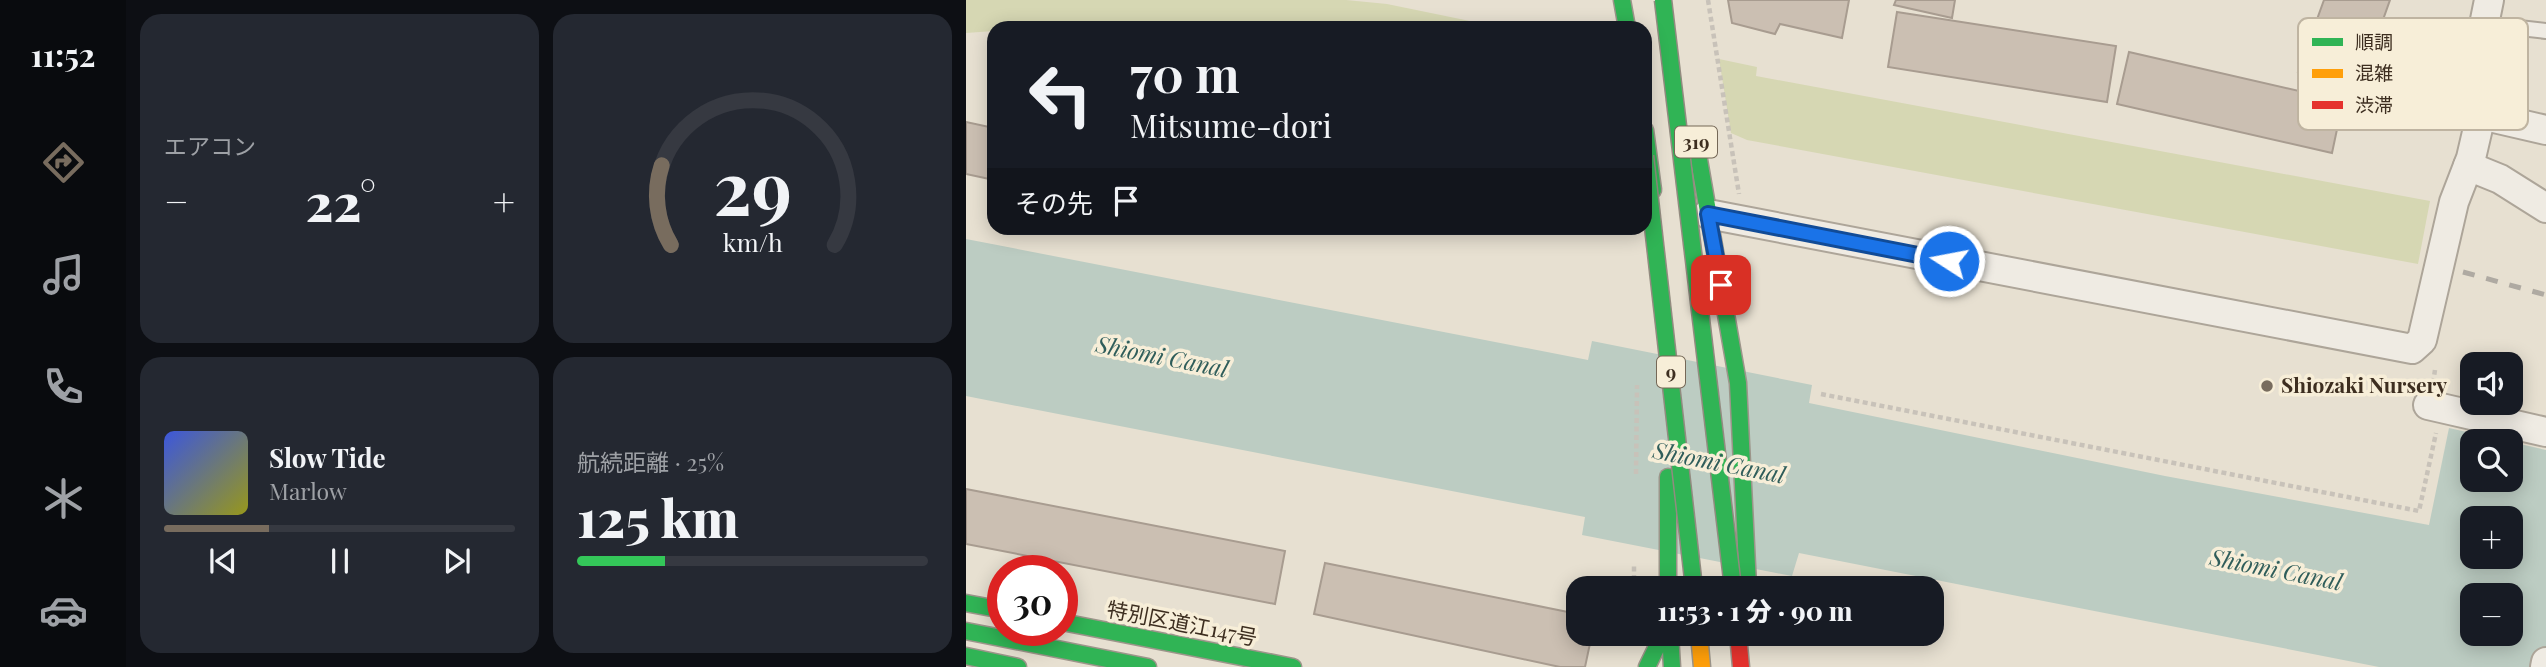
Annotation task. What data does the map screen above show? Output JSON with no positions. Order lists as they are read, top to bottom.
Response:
{
  "streets": {
    "main road": ["319", "9", "特別区道江147号"]
  },
  "water": ["Shiomi Canal"],
  "places": ["Shiozaki Nursery"],
  "legend": ["順調", "混雑", "渋滞"],
  "page": {
    "tabs": "11:52",
    "tile": [
      "エアコン",
      ["航続距離 · 25%", "125 km"]
    ],
    "turn": ["70 m", "Mitsume-dori"],
    "then": "その先",
    "heat": ["−", "22°", "+"],
    "map_buttons": ["+", "−"],
    "song": ["Slow Tide", "Marlow"],
    "limit": "30",
    "trip": "11:53 · 1 分 · 90 m",
    "gauge": ["29", "km/h"]
  }
}
